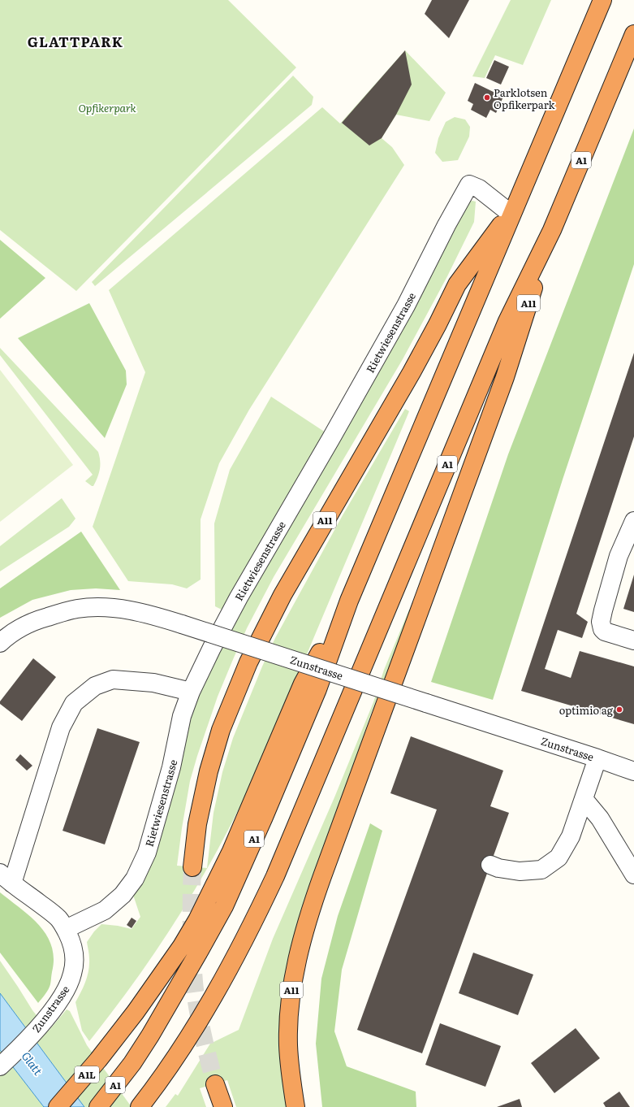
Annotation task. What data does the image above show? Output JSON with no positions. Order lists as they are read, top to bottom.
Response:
{
  "streets": {
    "highway": ["A1", "A11", "A1L"],
    "street": ["Rietwiesenstrasse", "Zunstrasse"]
  },
  "crossings": [
    ["A1", "A11"],
    ["A1", "Rietwiesenstrasse"],
    ["A1", "A1L"],
    ["A11", "Rietwiesenstrasse"],
    ["Rietwiesenstrasse", "Zunstrasse"]
  ],
  "districts": ["GLATTPARK"],
  "water": ["Glatt"],
  "parks": ["Opfikerpark"],
  "places": ["Parklotsen Opfikerpark", "optimio ag"]
}
